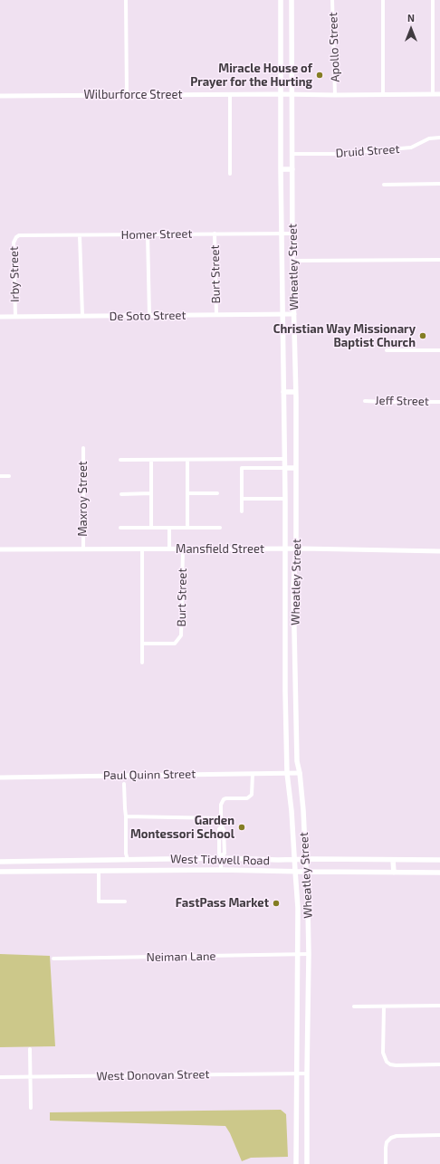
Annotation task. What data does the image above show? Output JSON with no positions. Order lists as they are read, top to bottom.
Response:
{
  "streets": {
    "main road": ["Wheatley Street", "West Tidwell Road"],
    "street": [
      "Apollo Street",
      "Wilburforce Street",
      "Druid Street",
      "Homer Street",
      "Irby Street",
      "Burt Street",
      "De Soto Street",
      "Jeff Street",
      "Maxroy Street",
      "Mansfield Street",
      "Paul Quinn Street",
      "Neiman Lane",
      "West Donovan Street"
    ]
  },
  "crossings": [
    ["Apollo Street", "Wilburforce Street"],
    ["Wilburforce Street", "Wheatley Street"],
    ["Druid Street", "Wheatley Street"],
    ["Homer Street", "Wheatley Street"],
    ["Homer Street", "Irby Street"],
    ["Homer Street", "Burt Street"],
    ["Wheatley Street", "De Soto Street"],
    ["Wheatley Street", "Mansfield Street"],
    ["Wheatley Street", "Paul Quinn Street"],
    ["Wheatley Street", "West Tidwell Road"],
    ["Wheatley Street", "Neiman Lane"],
    ["Wheatley Street", "West Donovan Street"],
    ["Irby Street", "De Soto Street"],
    ["Burt Street", "De Soto Street"],
    ["Burt Street", "Mansfield Street"],
    ["Maxroy Street", "Mansfield Street"]
  ],
  "places": [
    "Miracle House of Prayer for the Hurting",
    "Christian Way Missionary Baptist Church",
    "Garden Montessori School",
    "FastPass Market"
  ],
  "north": "top"
}
